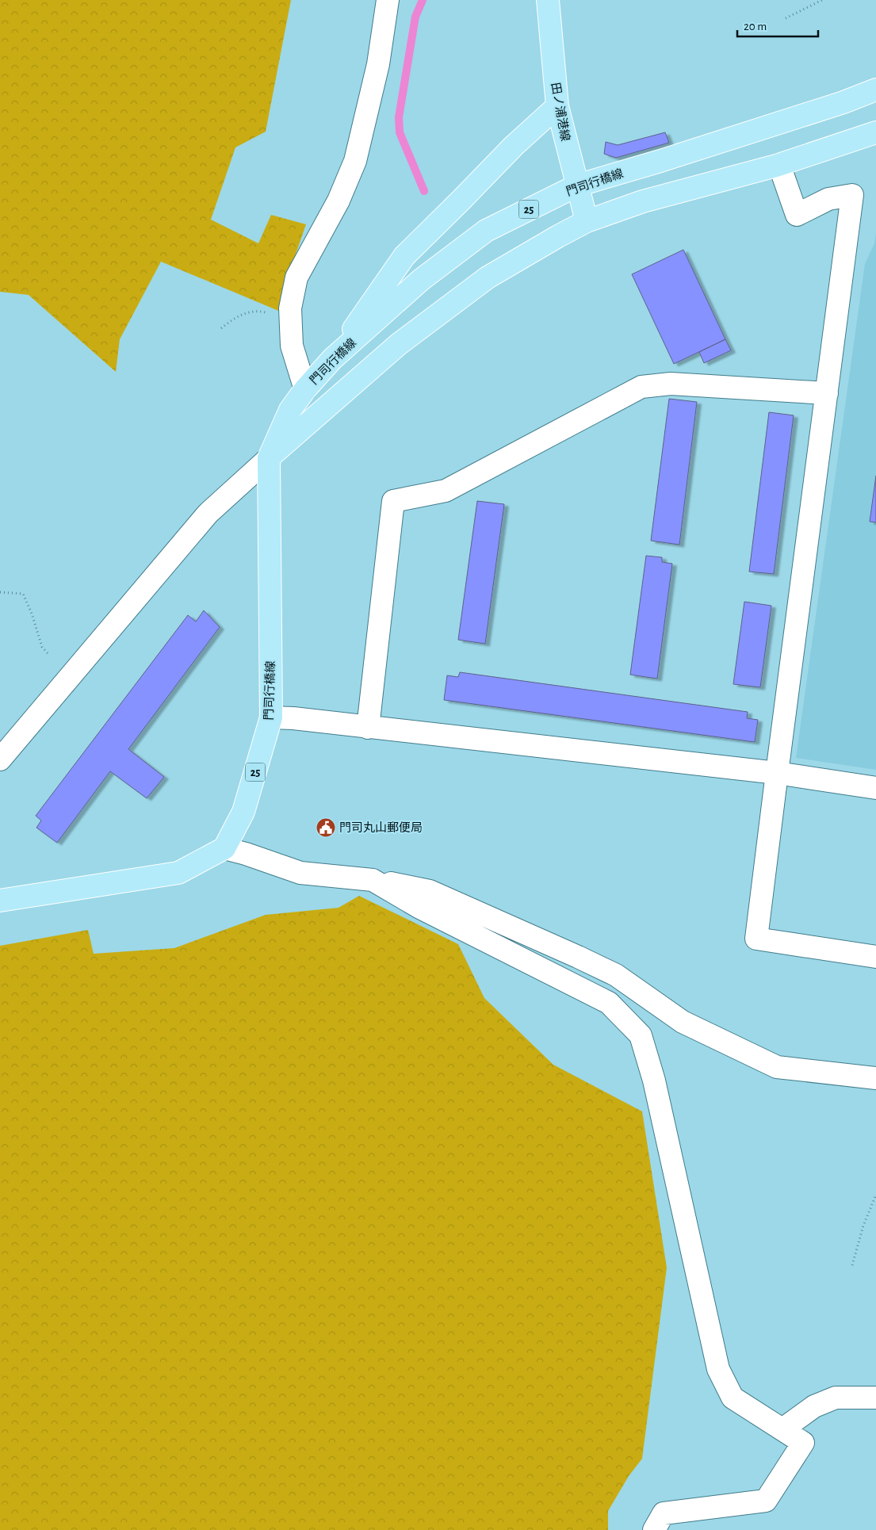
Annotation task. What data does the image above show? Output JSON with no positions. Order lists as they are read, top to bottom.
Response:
{
  "streets": {
    "main road": ["田ノ浦港線", "門司行橋線", "25"]
  },
  "crossings": [
    ["田ノ浦港線", "門司行橋線"]
  ],
  "places": {
    "public building": ["門司丸山郵便局"]
  },
  "scale_bar": "20 m"
}
